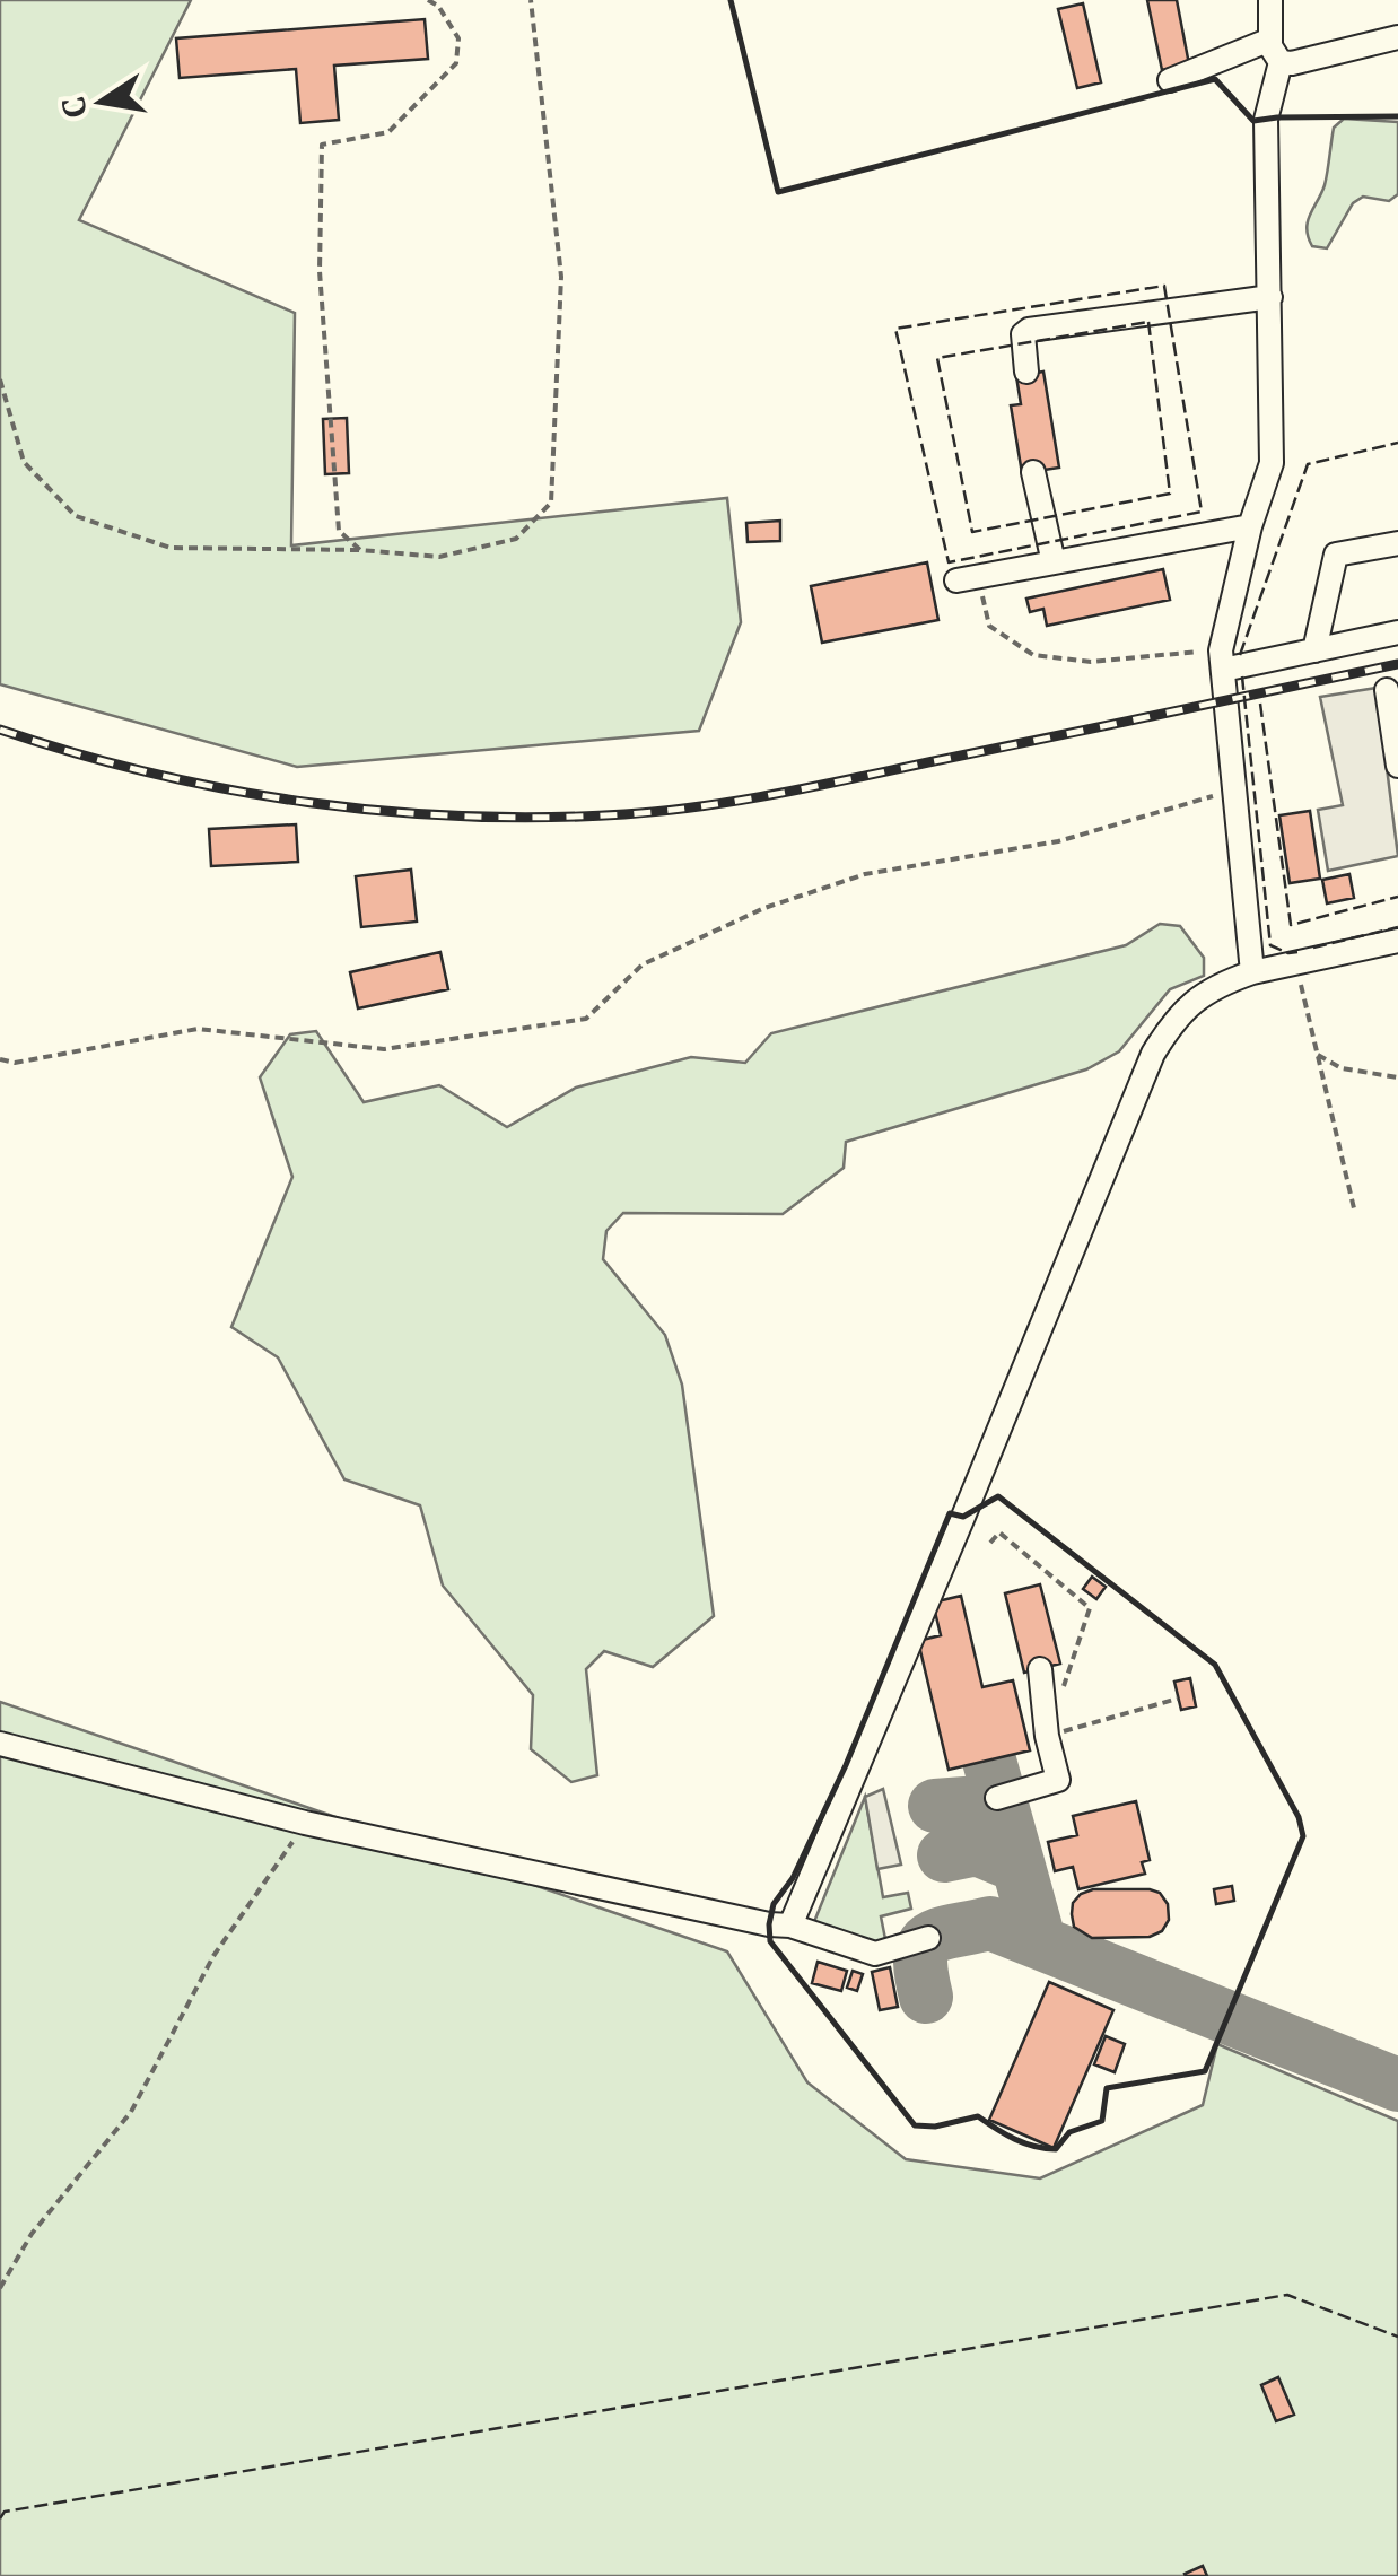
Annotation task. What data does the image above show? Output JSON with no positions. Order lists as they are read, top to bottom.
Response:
{
  "north": "left"
}
